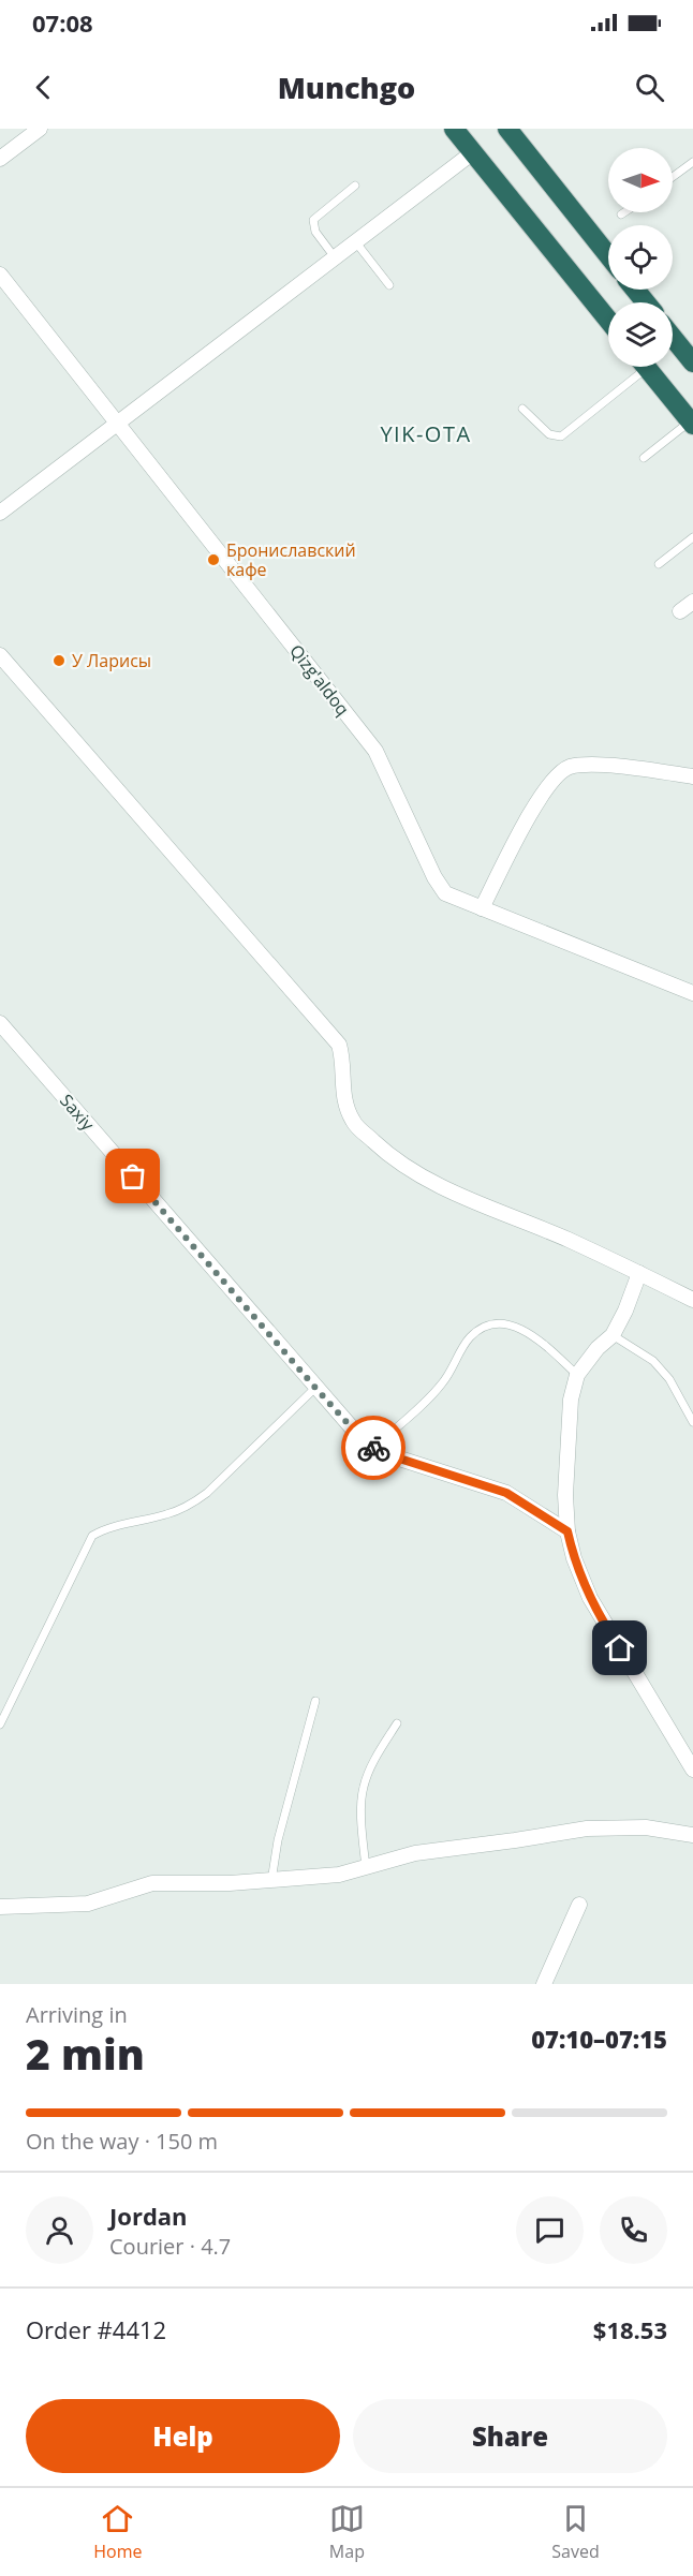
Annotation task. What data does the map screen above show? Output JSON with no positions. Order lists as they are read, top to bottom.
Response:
{
  "streets": {
    "street": ["Qizg'aldoq", "Saxiy"]
  },
  "districts": ["YIK-OTA"],
  "places": ["Брониславский кафе", "У Ларисы"],
  "north": "right",
  "page": {
    "status": "07:08",
    "header": "Munchgo",
    "heading": ["2 min", "Arriving in", "07:10–07:15"],
    "panel": [
      "Jordan",
      "Courier · 4.7",
      "Order #4412",
      "$18.53"
    ],
    "bar": "On the way · 150 m",
    "buttons": ["Help", "Share"],
    "tabs": ["Home", "Map", "Saved"]
  }
}
